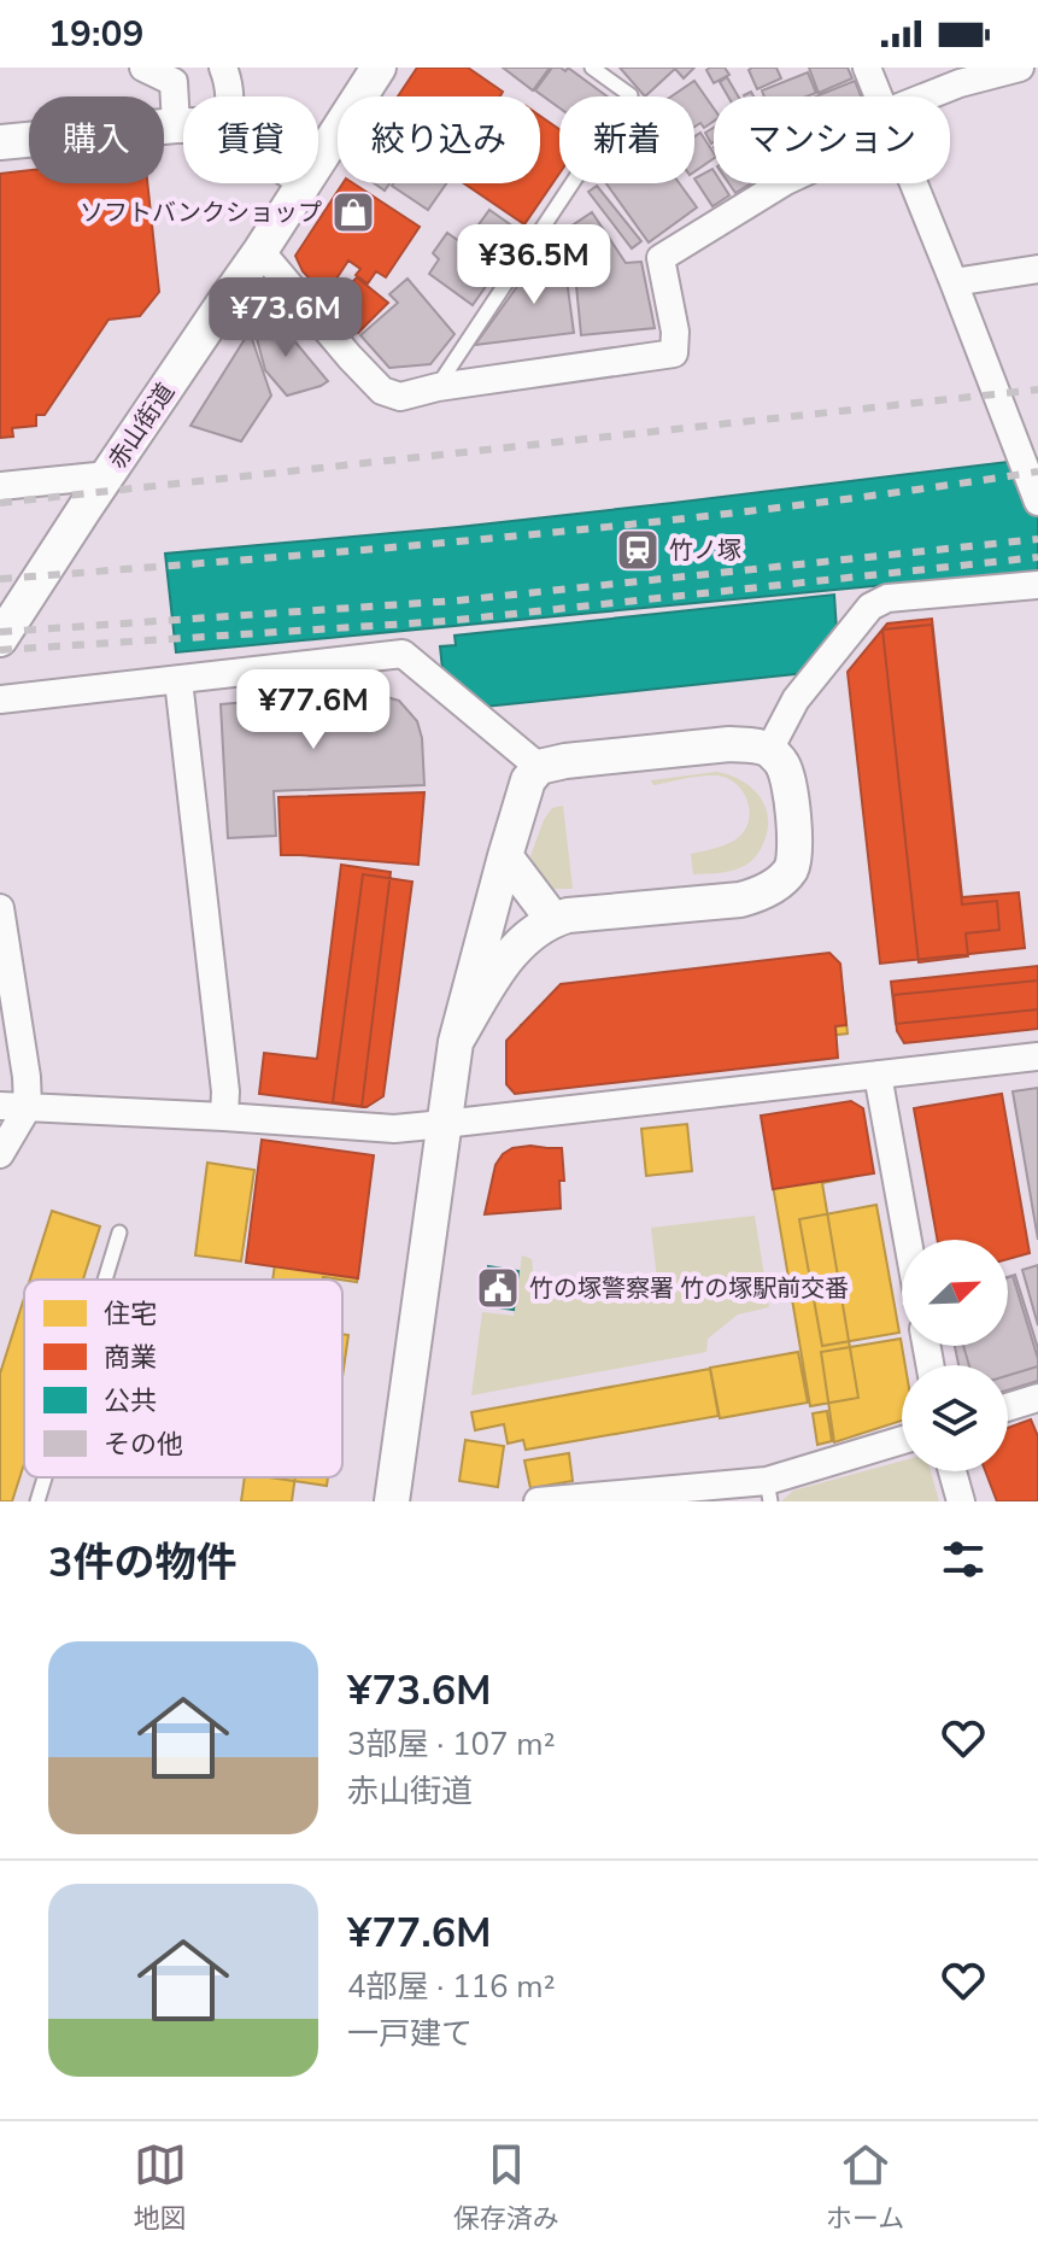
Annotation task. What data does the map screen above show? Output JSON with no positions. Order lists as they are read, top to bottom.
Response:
{
  "streets": {
    "street": ["赤山街道"]
  },
  "places": {
    "shop": ["ソフトバンクショップ"],
    "station": ["竹ノ塚"],
    "public building": ["竹の塚警察署 竹の塚駅前交番"]
  },
  "legend": [
    "住宅",
    "商業",
    "公共",
    "その他"
  ],
  "north": "top right",
  "page": {
    "status": "19:09",
    "chip": [
      "購入",
      "賃貸",
      "絞り込み",
      "新着",
      "マンション"
    ],
    "price": ["¥36.5M", "¥73.6M", "¥77.6M"],
    "heading": "3件の物件",
    "list": [
      {
        "name": "¥73.6M",
        "note": "3部屋 · 107 m² · 赤山街道"
      },
      {
        "name": "¥77.6M",
        "note": "4部屋 · 116 m² · 一戸建て"
      }
    ],
    "tabs": ["地図", "保存済み", "ホーム"]
  }
}
